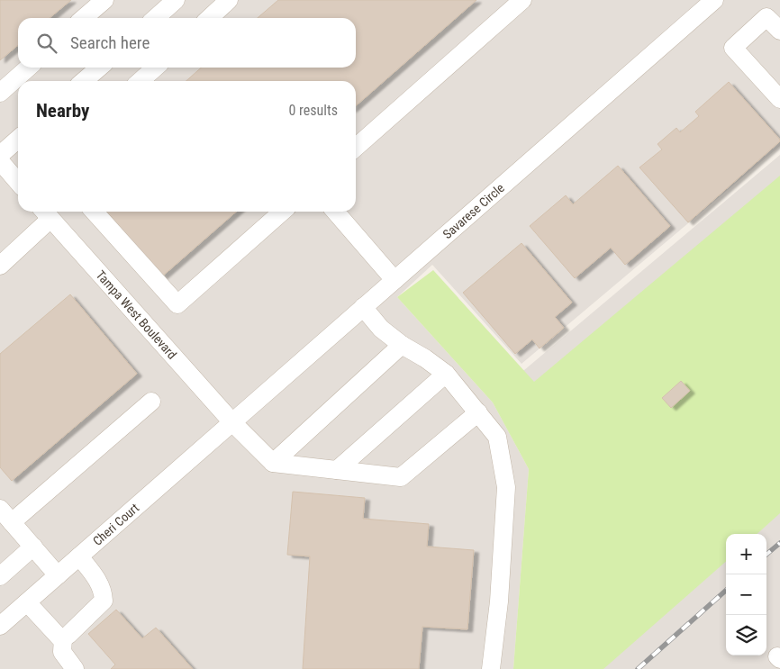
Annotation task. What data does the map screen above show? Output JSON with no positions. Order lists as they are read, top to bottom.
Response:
{
  "streets": {
    "street": ["Savarese Circle", "Tampa West Boulevard", "Cheri Court"]
  },
  "crossings": [
    ["Savarese Circle", "Tampa West Boulevard"],
    ["Savarese Circle", "Cheri Court"],
    ["Tampa West Boulevard", "Cheri Court"]
  ],
  "page": {
    "search": "Search here",
    "heading": ["Nearby", "0 results"],
    "map_buttons": ["+", "−"]
  }
}
